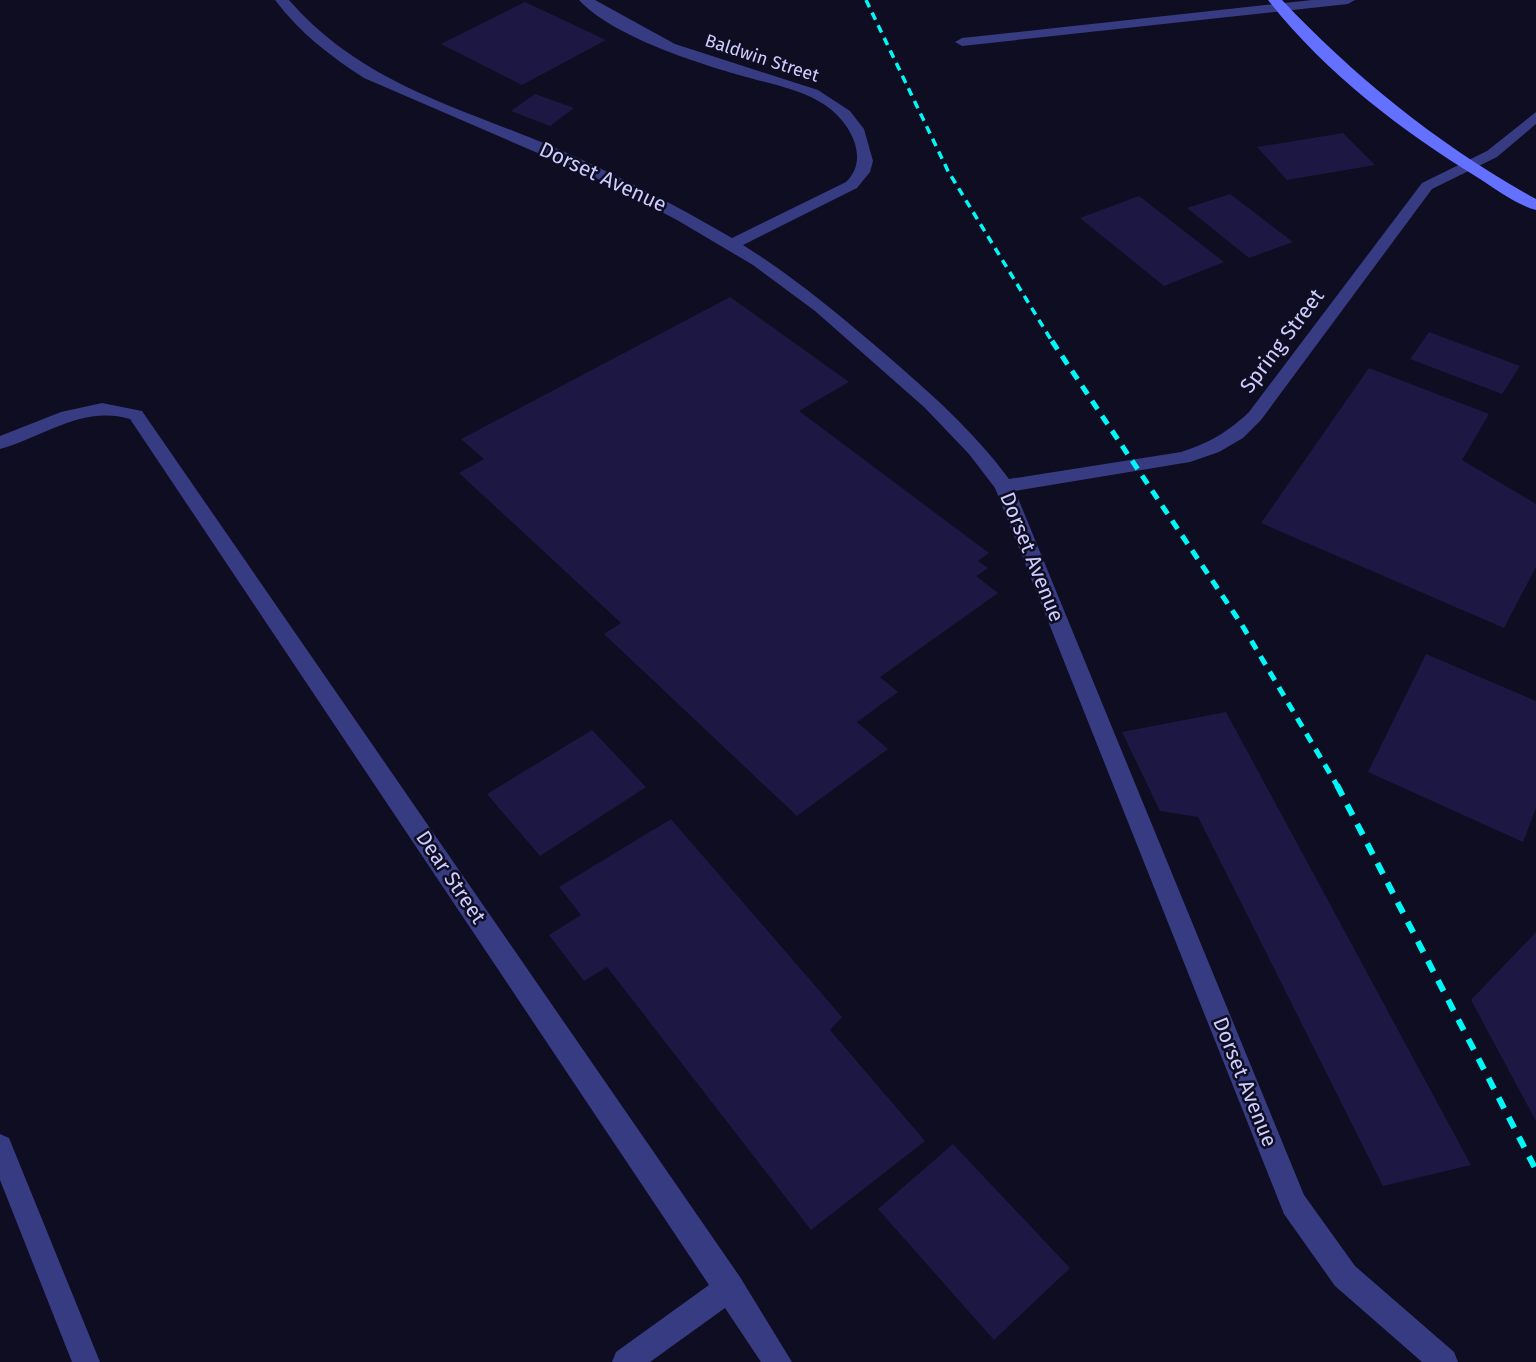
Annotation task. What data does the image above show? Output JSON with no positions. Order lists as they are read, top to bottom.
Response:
{
  "streets": {
    "street": [
      "Baldwin Street",
      "Dorset Avenue",
      "Spring Street",
      "Dear Street"
    ]
  },
  "crossings": [
    ["Baldwin Street", "Dorset Avenue"],
    ["Dorset Avenue", "Spring Street"]
  ]
}
